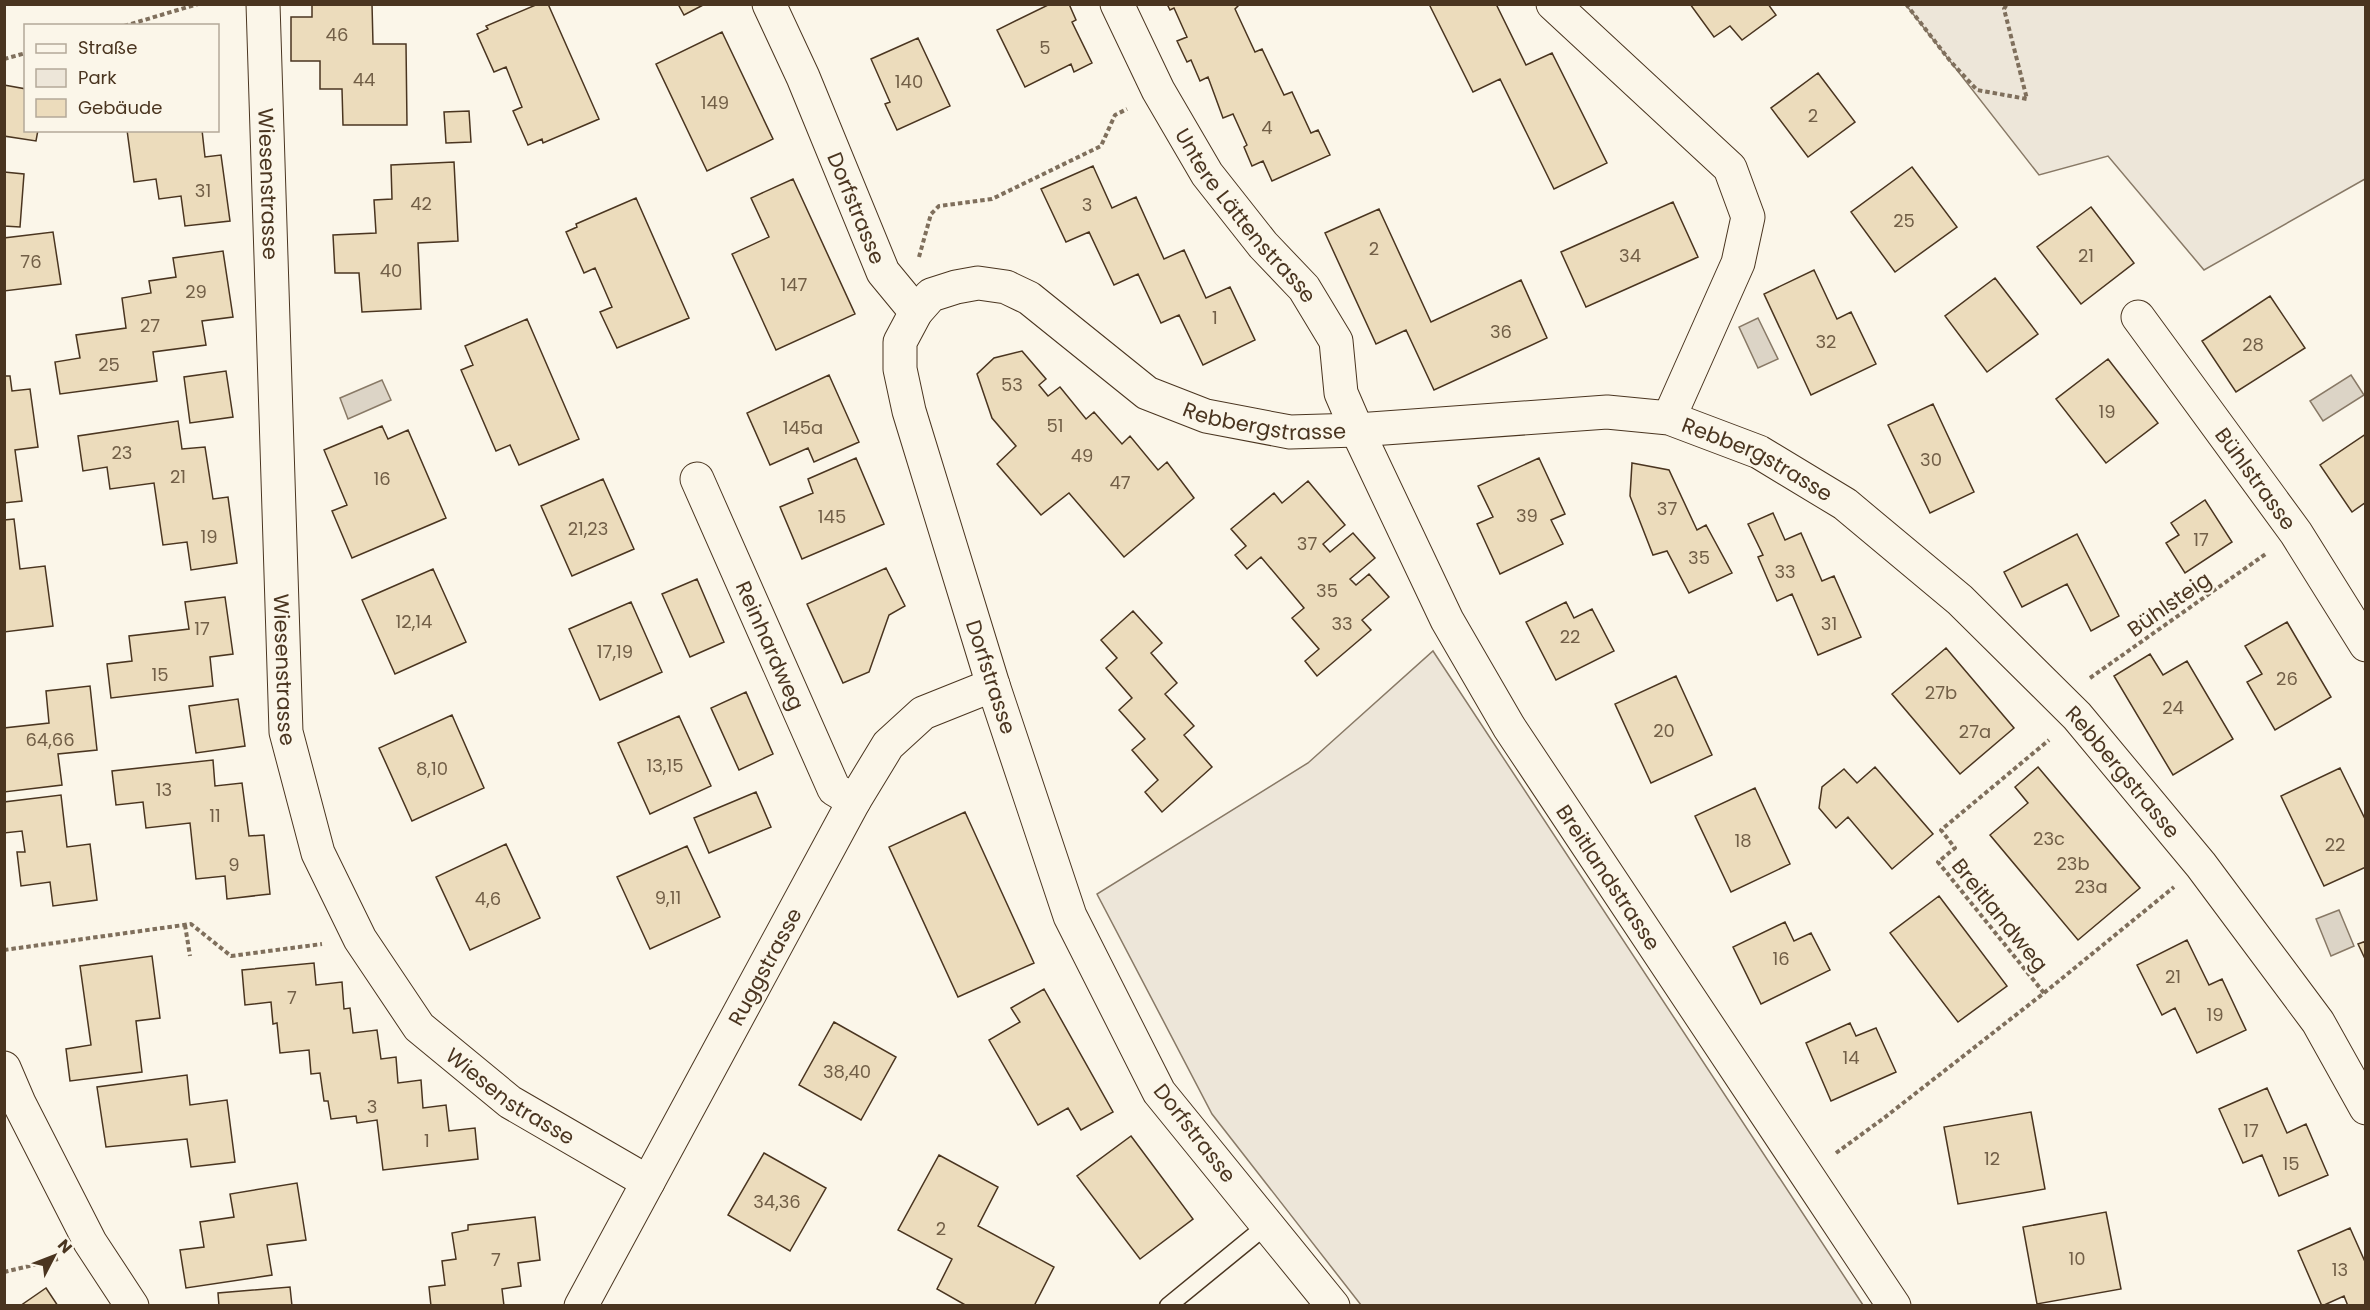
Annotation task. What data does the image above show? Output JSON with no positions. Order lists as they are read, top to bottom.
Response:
{
  "streets": {
    "street": [
      "Wiesenstrasse",
      "Dorfstrasse",
      "Untere Lättenstrasse",
      "Rebbergstrasse",
      "Bühlstrasse",
      "Reinhardweg",
      "Breitlandstrasse",
      "Ruggstrasse"
    ],
    "path": ["Bühlsteig", "Breitlandweg"]
  },
  "crossings": [
    ["Wiesenstrasse", "Ruggstrasse"],
    ["Dorfstrasse", "Rebbergstrasse"],
    ["Dorfstrasse", "Ruggstrasse"],
    ["Untere Lättenstrasse", "Rebbergstrasse"],
    ["Untere Lättenstrasse", "Breitlandstrasse"],
    ["Rebbergstrasse", "Bühlsteig"],
    ["Rebbergstrasse", "Breitlandstrasse"],
    ["Rebbergstrasse", "Breitlandweg"],
    ["Bühlstrasse", "Bühlsteig"],
    ["Bühlsteig", "Breitlandweg"],
    ["Reinhardweg", "Ruggstrasse"],
    ["Breitlandstrasse", "Breitlandweg"]
  ],
  "house_numbers": [
    "46",
    "5",
    "44",
    "140",
    "149",
    "2",
    "4",
    "31",
    "42",
    "3",
    "25",
    "2",
    "34",
    "21",
    "76",
    "40",
    "147",
    "29",
    "1",
    "27",
    "36",
    "32",
    "28",
    "25",
    "53",
    "19",
    "51",
    "145a",
    "23",
    "49",
    "30",
    "21",
    "16",
    "47",
    "37",
    "39",
    "145",
    "21,23",
    "19",
    "17",
    "37",
    "35",
    "33",
    "35",
    "12,14",
    "33",
    "31",
    "17",
    "22",
    "17,19",
    "15",
    "26",
    "27b",
    "24",
    "20",
    "27a",
    "64,66",
    "13,15",
    "8,10",
    "13",
    "11",
    "23c",
    "18",
    "22",
    "23b",
    "9",
    "23a",
    "9,11",
    "4,6",
    "16",
    "21",
    "7",
    "19",
    "14",
    "38,40",
    "3",
    "17",
    "1",
    "12",
    "15",
    "34,36",
    "2",
    "10",
    "7",
    "13"
  ],
  "legend": ["Straße", "Park", "Gebäude"],
  "north": "top right"
}
